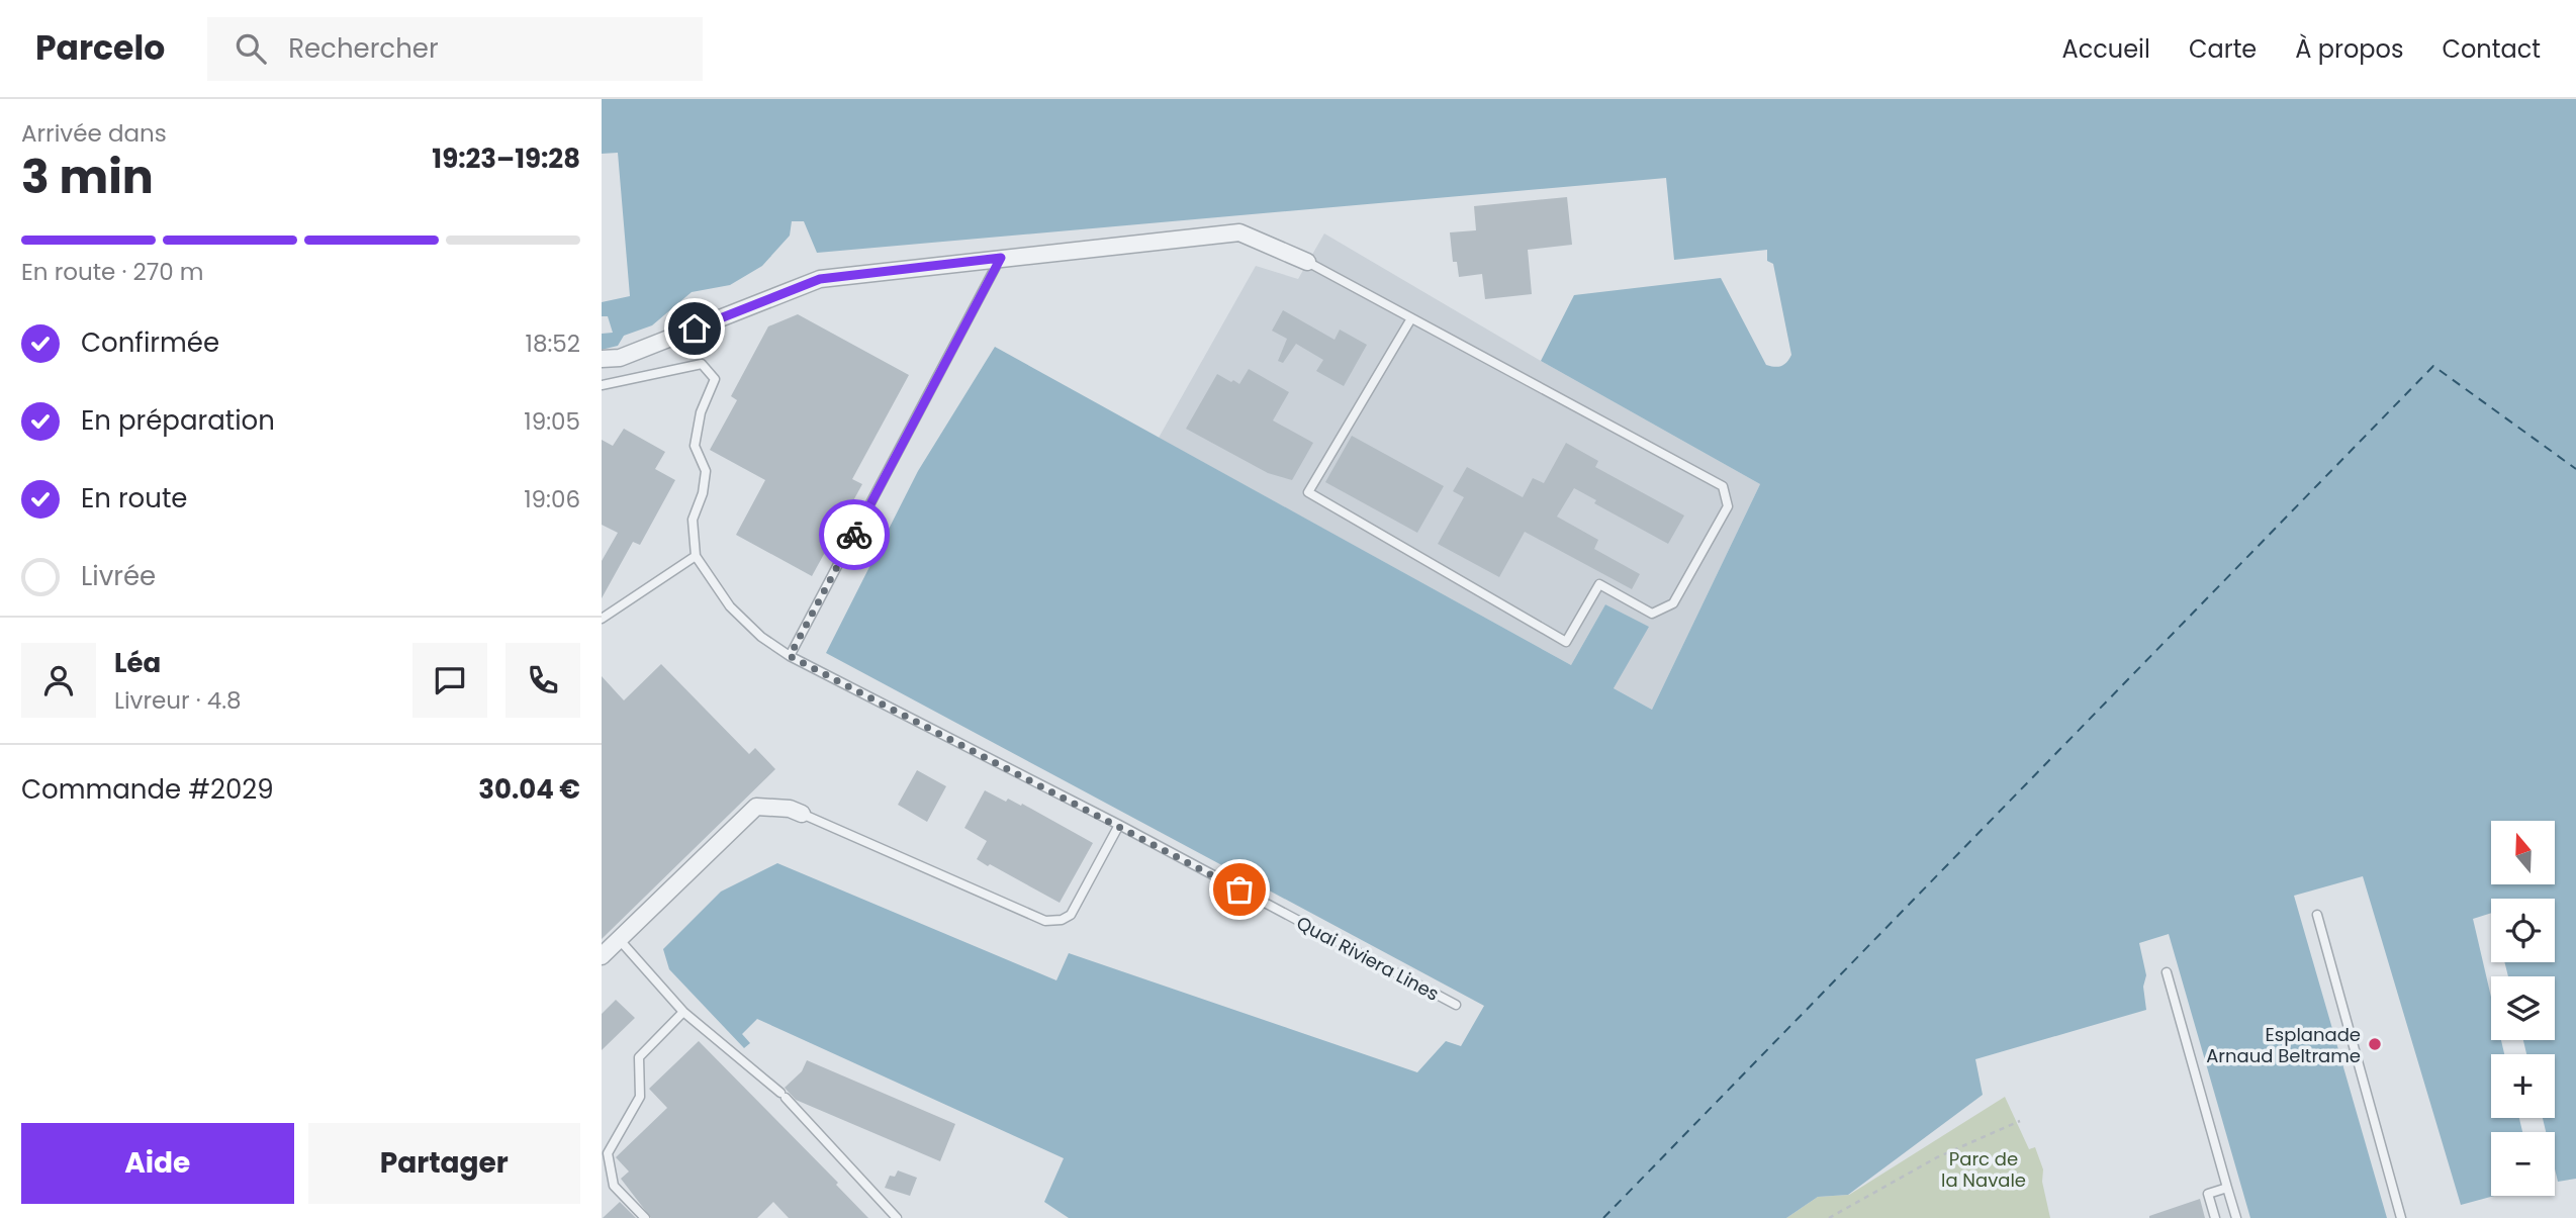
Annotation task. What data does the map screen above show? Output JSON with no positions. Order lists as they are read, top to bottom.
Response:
{
  "streets": {
    "lane": ["Quai Riviera Lines"]
  },
  "parks": ["Parc de la Navale"],
  "places": ["Esplanade Arnaud Beltrame"],
  "north": "top",
  "page": {
    "header": "Parcelo",
    "search": "Rechercher",
    "nav": [
      "Accueil",
      "Carte",
      "À propos",
      "Contact"
    ],
    "heading": ["3 min", "Arrivée dans", "19:23–19:28"],
    "panel": [
      "Léa",
      "Livreur · 4.8",
      "Commande #2029",
      "30.04 €"
    ],
    "bar": "En route · 270 m",
    "list": [
      ["Confirmée", "18:52"],
      ["En préparation", "19:05"],
      ["En route", "19:06"],
      "Livrée"
    ],
    "map_buttons": ["+", "−"],
    "buttons": ["Aide", "Partager"]
  }
}
